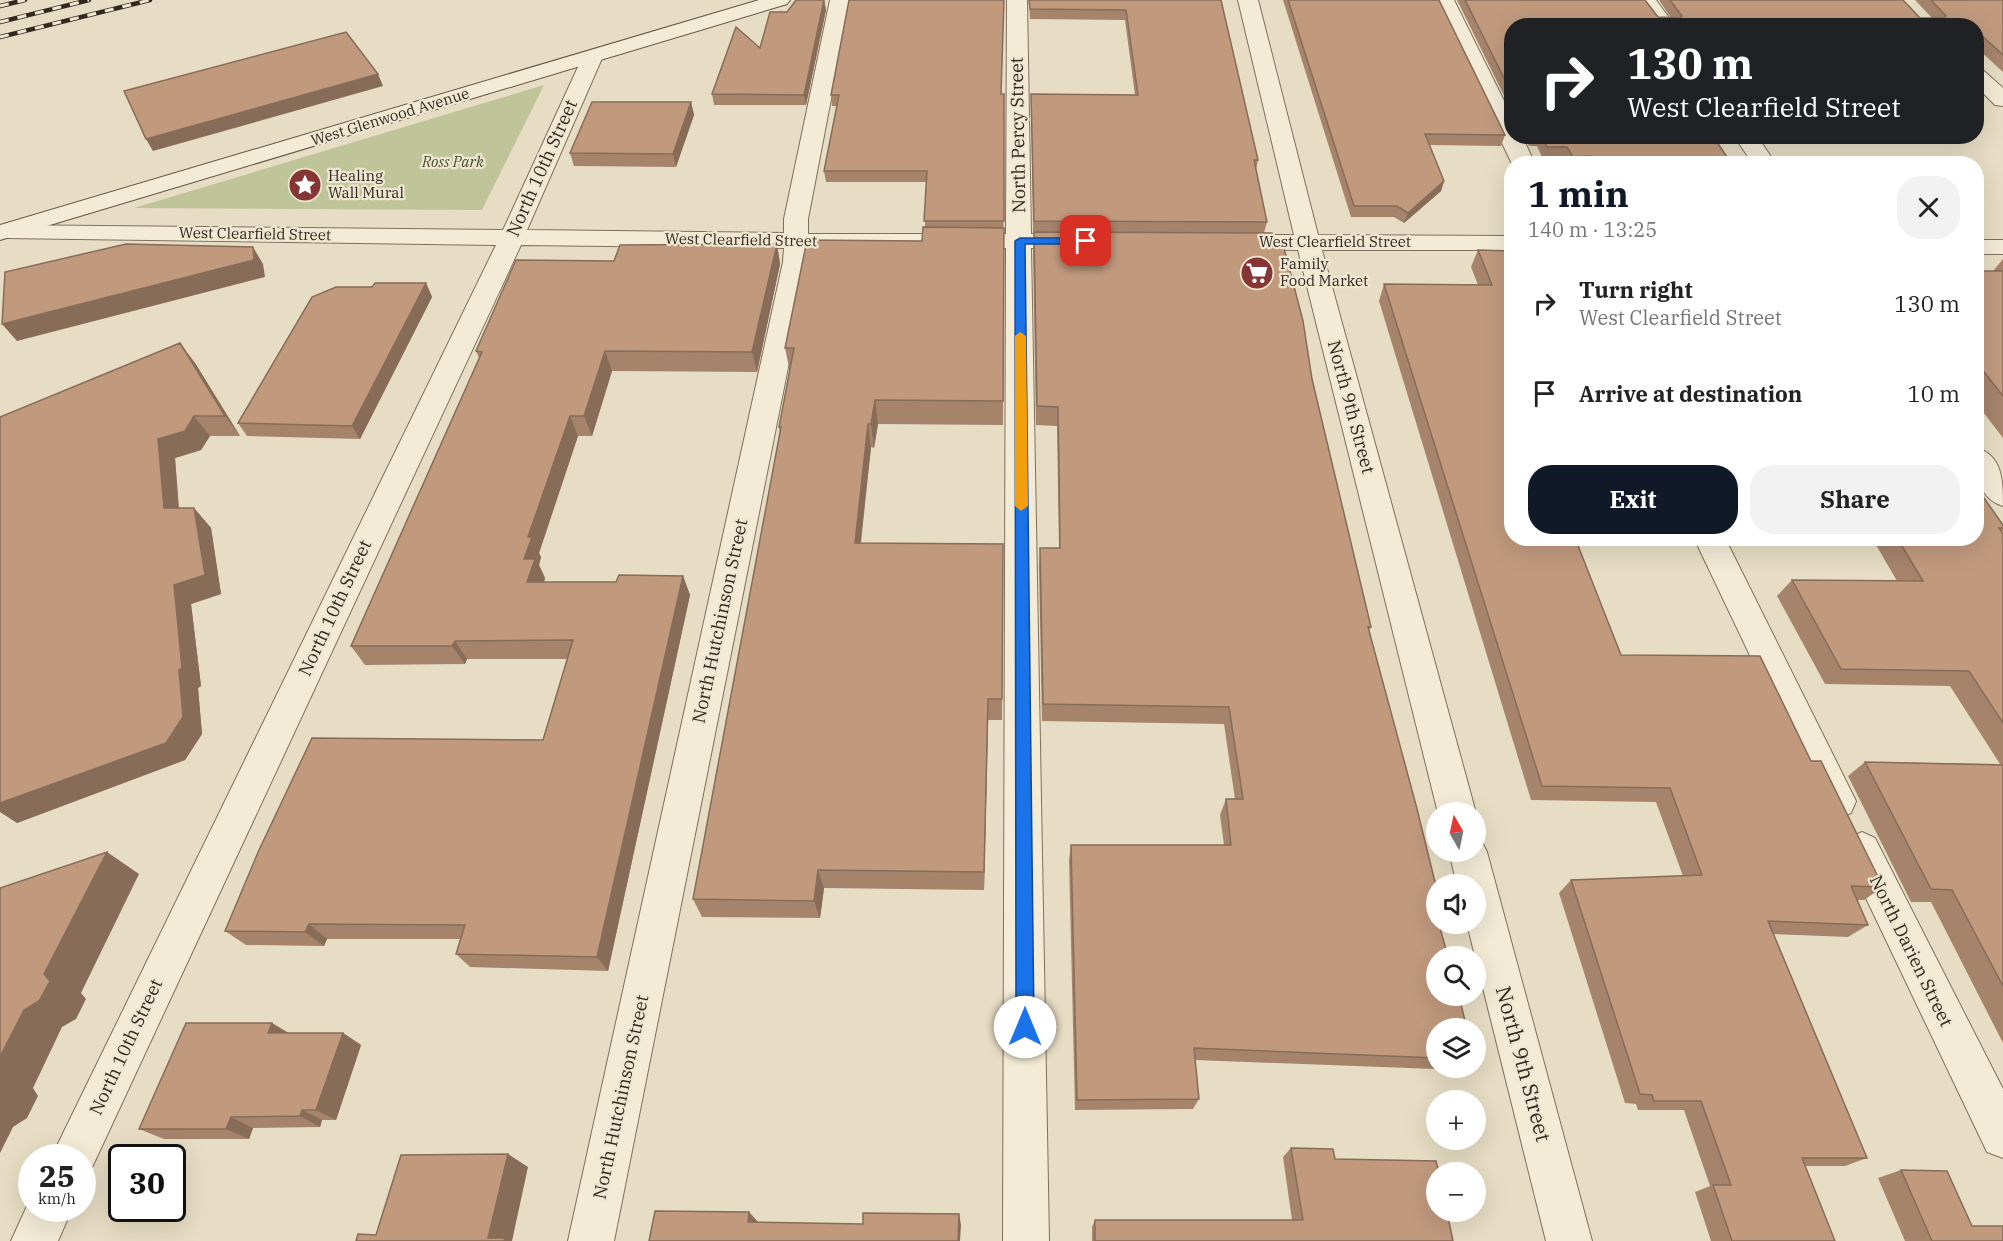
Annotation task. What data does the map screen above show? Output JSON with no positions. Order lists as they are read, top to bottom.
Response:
{
  "streets": {
    "street": [
      "West Glenwood Avenue",
      "North Percy Street",
      "North 10th Street",
      "West Clearfield Street",
      "North 9th Street",
      "North Hutchinson Street",
      "North Darien Street"
    ]
  },
  "crossings": [
    ["West Glenwood Avenue", "North 10th Street"],
    ["West Glenwood Avenue", "West Clearfield Street"],
    ["North Percy Street", "West Clearfield Street"],
    ["North 10th Street", "West Clearfield Street"],
    ["West Clearfield Street", "North 9th Street"],
    ["West Clearfield Street", "North Hutchinson Street"]
  ],
  "parks": ["Ross Park"],
  "places": {
    "place": ["Healing Wall Mural"],
    "supermarket": ["Family Food Market"]
  },
  "north": "top",
  "page": {
    "turn": ["130 m", "West Clearfield Street"],
    "heading": ["1 min", "140 m · 13:25"],
    "list": [
      {
        "name": "Turn right",
        "note": "West Clearfield Street",
        "value": "130 m"
      },
      {
        "name": "Arrive at destination",
        "value": "10 m"
      }
    ],
    "buttons": ["Exit", "Share"],
    "map_buttons": ["+", "−"],
    "speed": "25 km/h",
    "limit": "30"
  }
}
